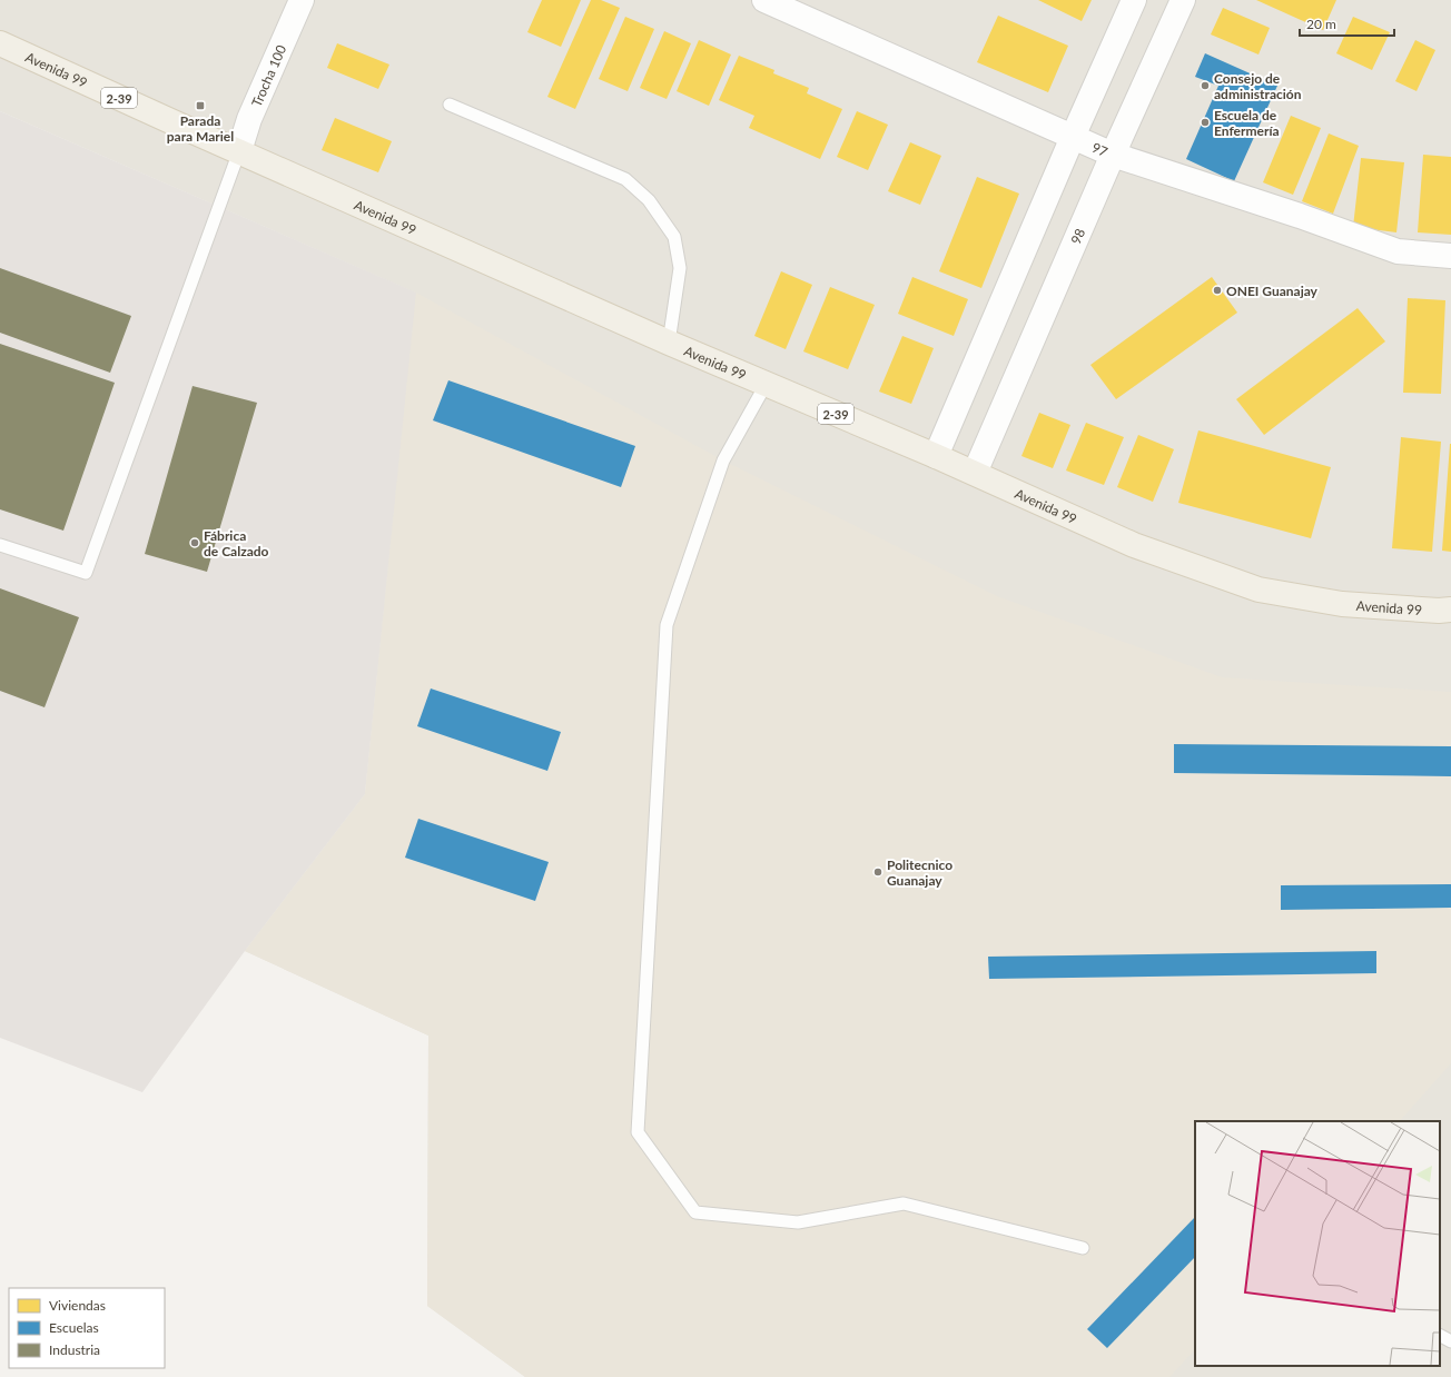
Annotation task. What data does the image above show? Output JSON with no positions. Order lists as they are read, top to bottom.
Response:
{
  "streets": {
    "main road": ["Avenida 99", "2-39"],
    "street": ["Trocha 100", "97", "98"]
  },
  "crossings": [
    ["Avenida 99", "Trocha 100"],
    ["Avenida 99", "98"],
    ["97", "98"]
  ],
  "places": {
    "other": [
      "Consejo de administración",
      "Escuela de Enfermería",
      "ONEI Guanajay",
      "Fábrica de Calzado",
      "Politecnico Guanajay"
    ],
    "transit": ["Parada para Mariel"]
  },
  "legend": ["Viviendas", "Escuelas", "Industria"],
  "scale_bar": "20 m"
}
